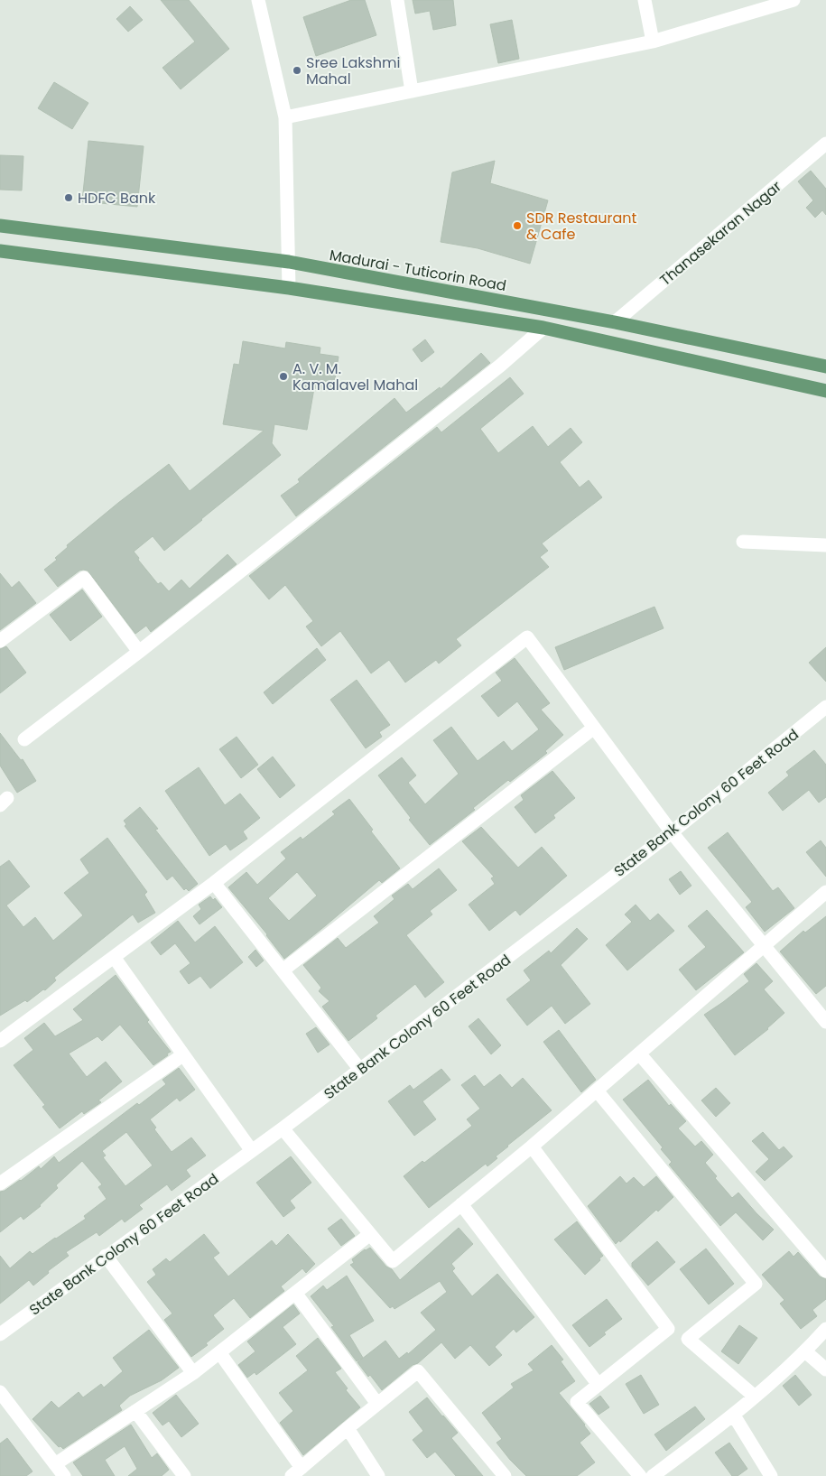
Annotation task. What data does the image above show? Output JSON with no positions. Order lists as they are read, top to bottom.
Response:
{
  "streets": {
    "main road": ["Madurai - Tuticorin Road"],
    "street": ["Thanasekaran Nagar", "State Bank Colony 60 Feet Road"]
  },
  "crossings": [
    ["Thanasekaran Nagar", "Madurai - Tuticorin Road"]
  ],
  "places": [
    "Sree Lakshmi Mahal",
    "HDFC Bank",
    "SDR Restaurant & Cafe",
    "A. V. M. Kamalavel Mahal"
  ]
}
